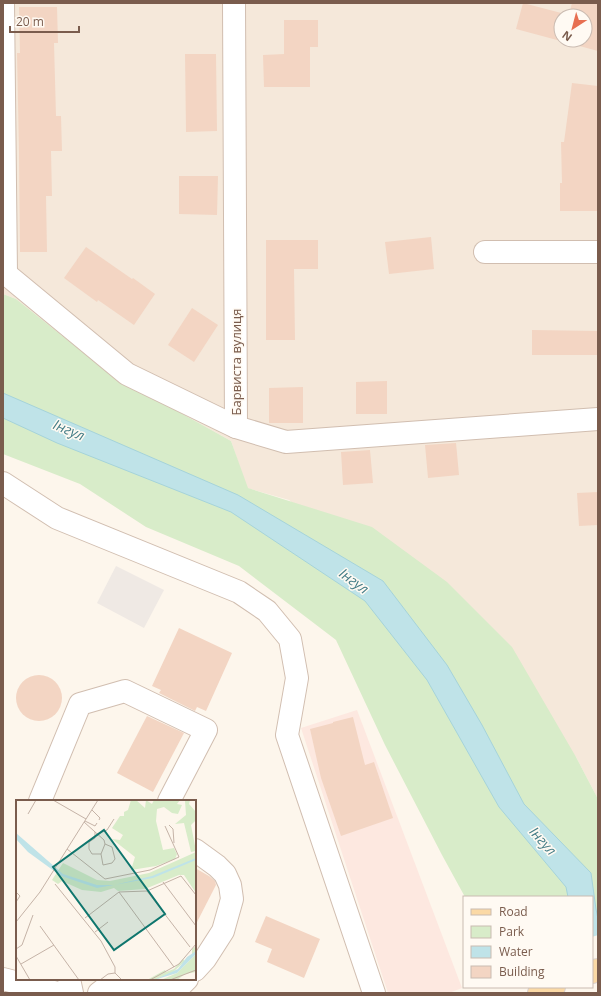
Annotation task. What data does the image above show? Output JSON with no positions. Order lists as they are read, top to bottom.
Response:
{
  "streets": {
    "street": ["Барвиста вулиця"]
  },
  "water": ["Інгул"],
  "legend": [
    "Road",
    "Park",
    "Water",
    "Building"
  ],
  "scale_bar": "20 m",
  "north": "bottom left"
}
